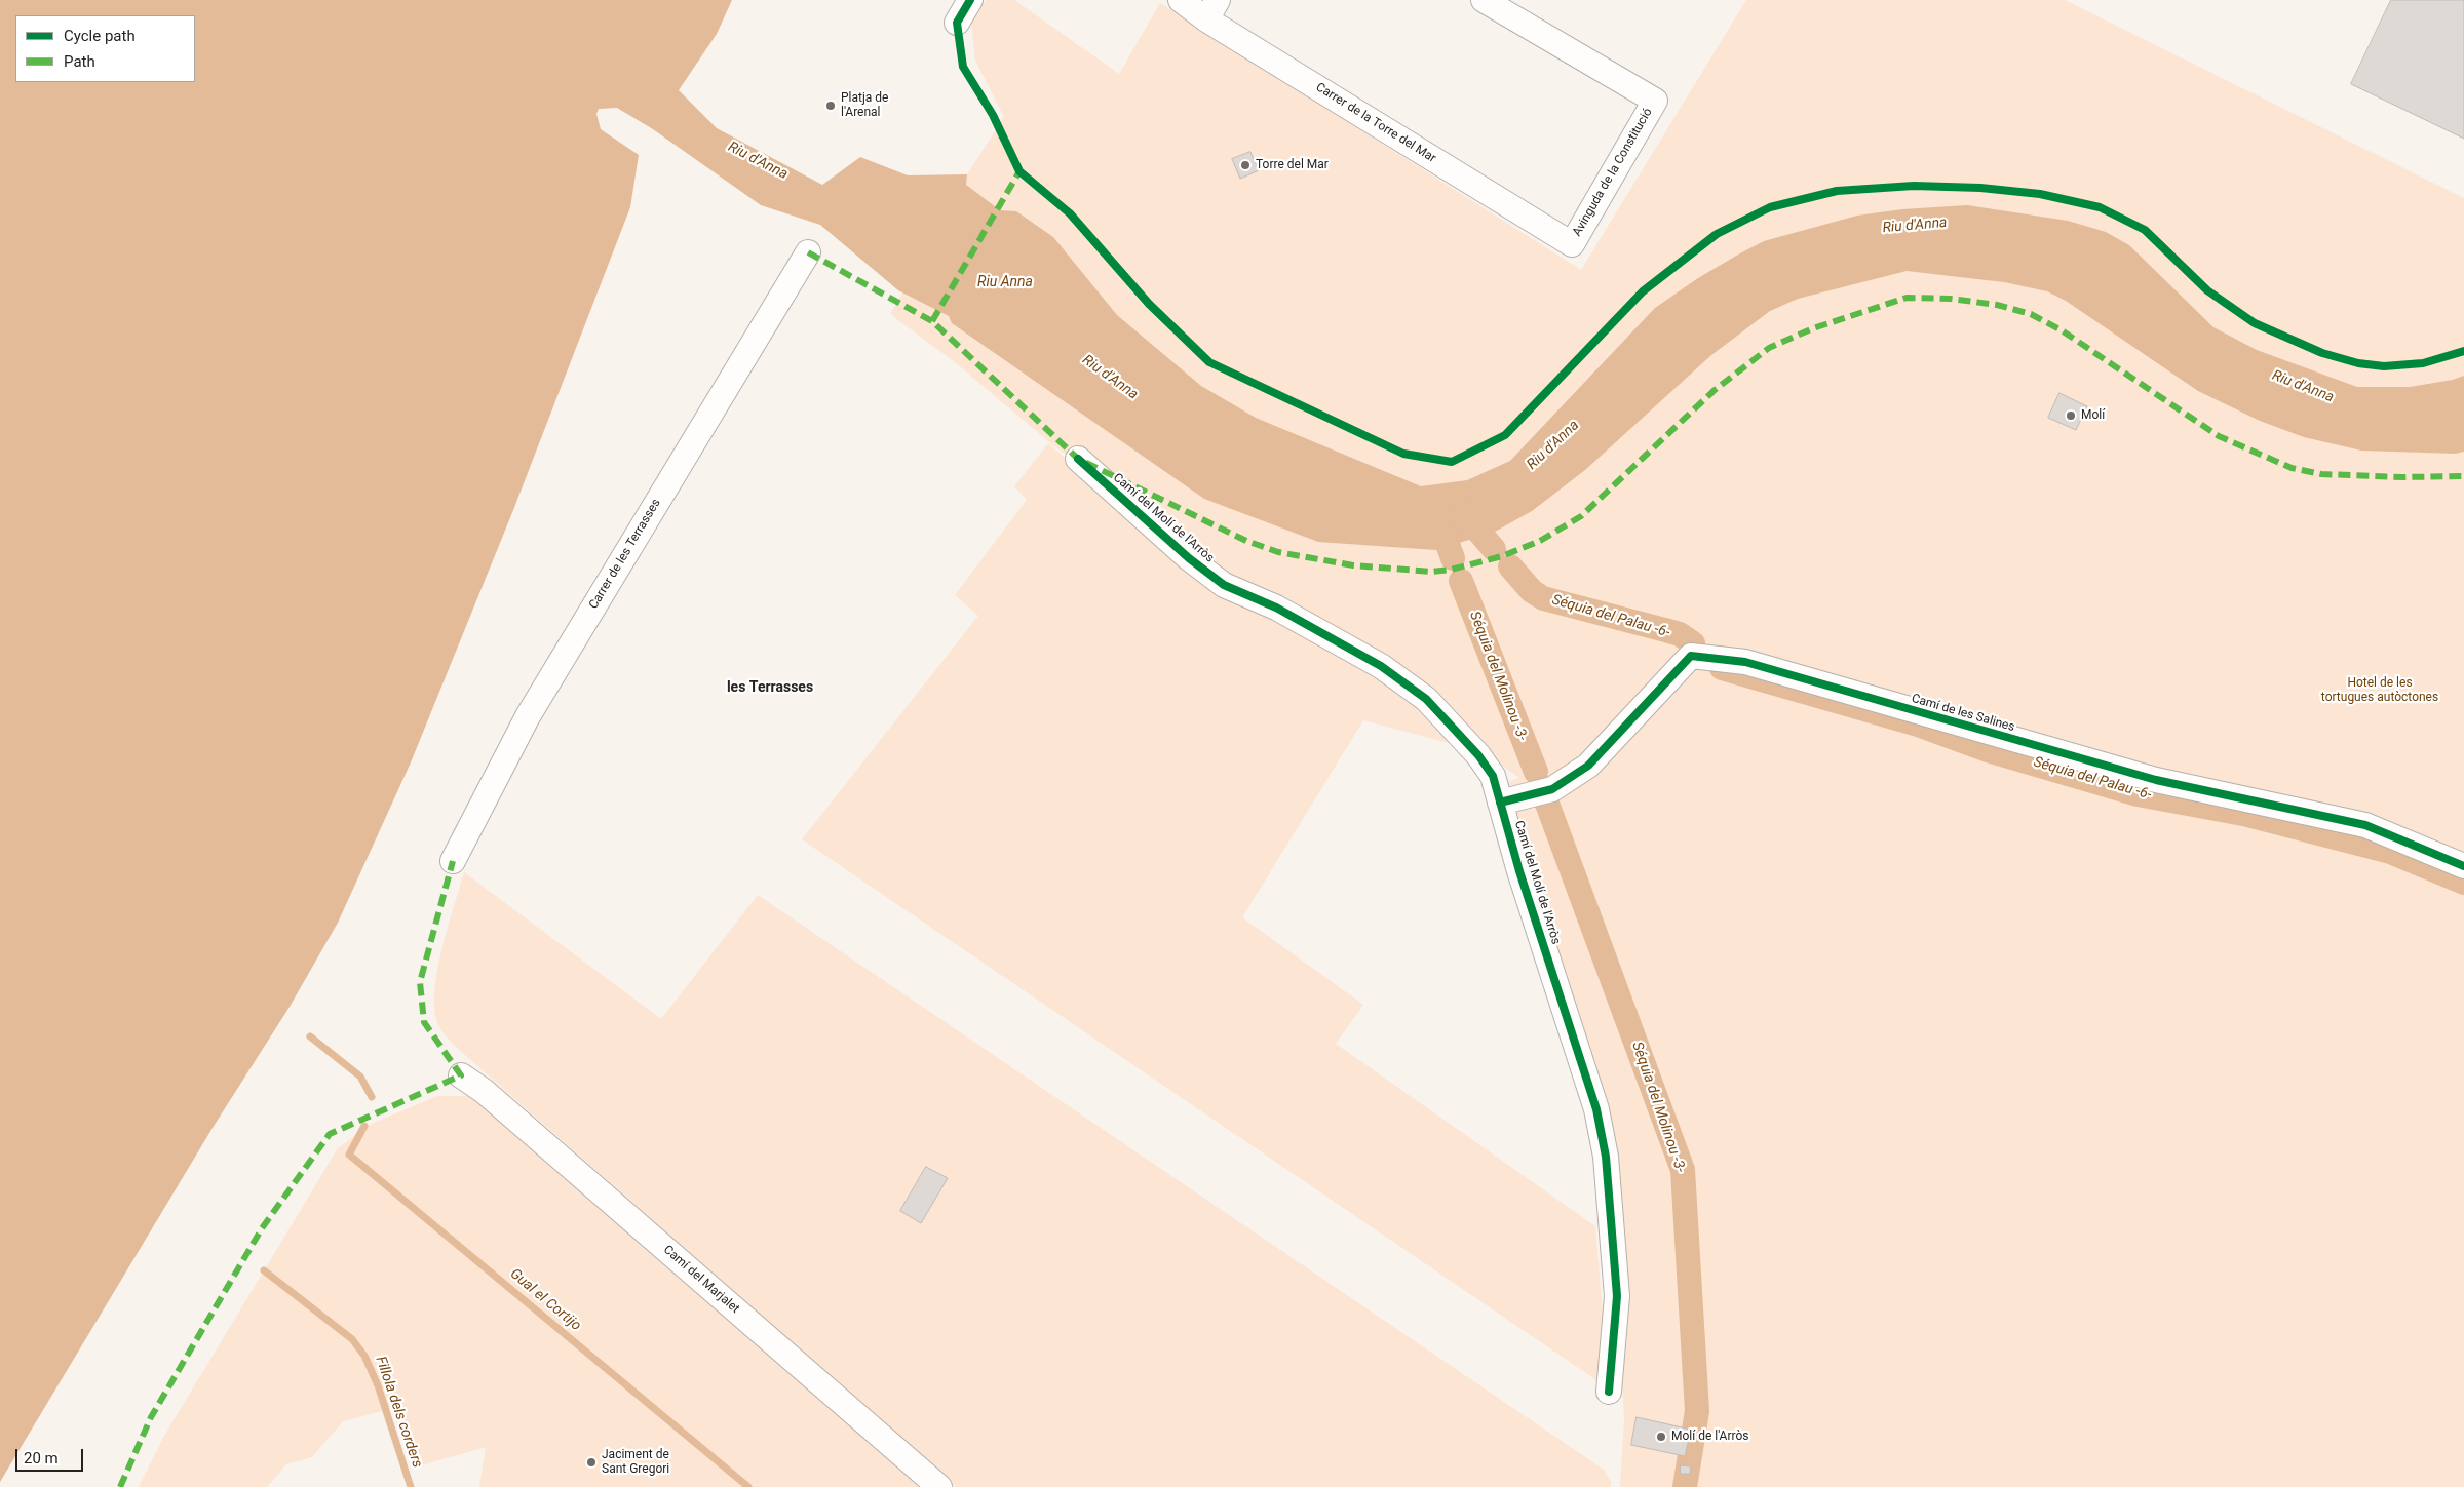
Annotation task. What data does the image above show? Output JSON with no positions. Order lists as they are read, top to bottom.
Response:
{
  "streets": {
    "street": [
      "Carrer de la Torre del Mar",
      "Avinguda de la Constitució",
      "Camí del Molí de l'Arròs",
      "Carrer de les Terrasses",
      "Camí de les Salines",
      "Camí del Marjalet"
    ]
  },
  "crossings": [
    ["Carrer de la Torre del Mar", "Avinguda de la Constitució"],
    ["Camí del Molí de l'Arròs", "Camí de les Salines"]
  ],
  "districts": ["les Terrasses"],
  "water": [
    "Riu d'Anna",
    "Riu Anna",
    "Séquia del Palau -6-",
    "Séquia del Molinou -3-",
    "Gual el Cortijo",
    "Fillola dels corders"
  ],
  "parks": ["Hotel de les tortugues autòctones"],
  "places": [
    "Platja de l'Arenal",
    "Torre del Mar",
    "Molí",
    "Molí de l'Arròs",
    "Jaciment de Sant Gregori"
  ],
  "legend": ["Cycle path", "Path"],
  "scale_bar": "20 m"
}
